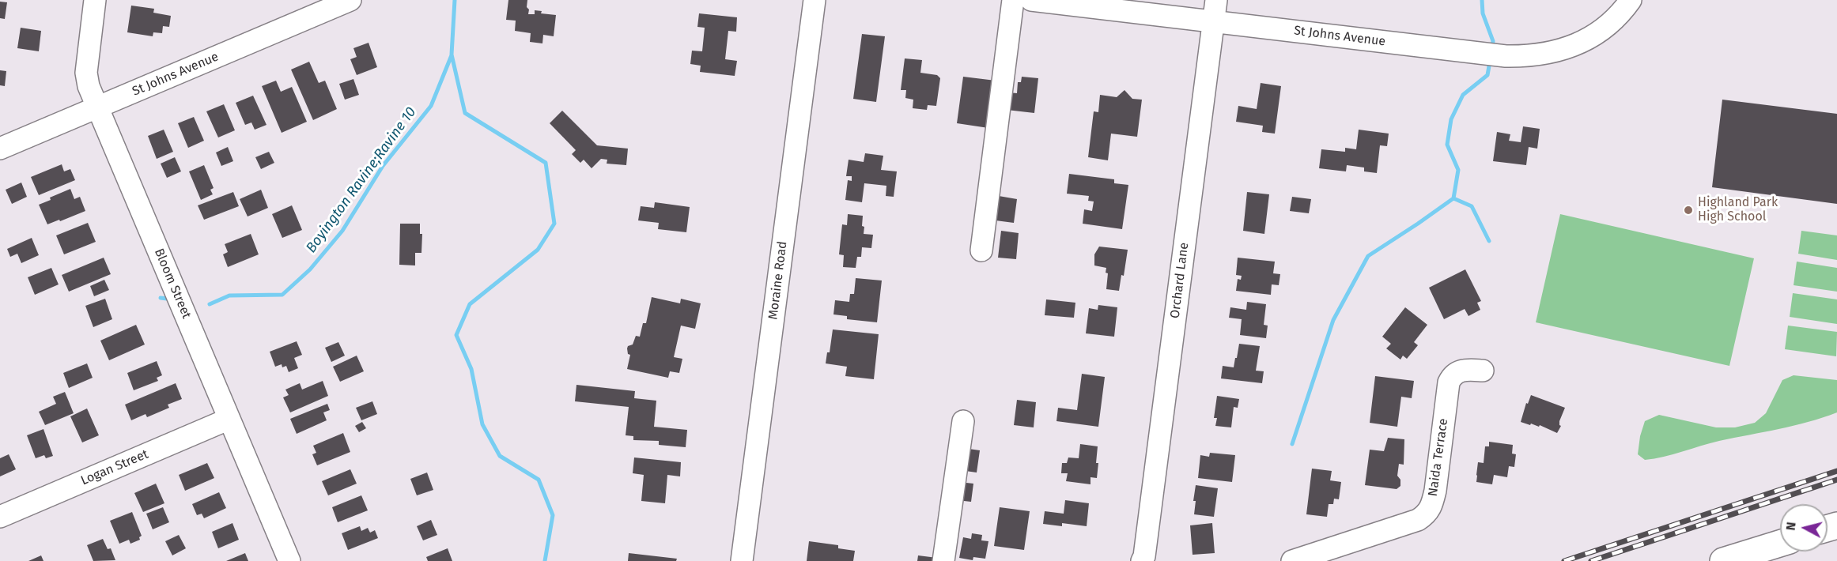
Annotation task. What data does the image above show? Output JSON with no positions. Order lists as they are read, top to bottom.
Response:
{
  "streets": {
    "street": [
      "St Johns Avenue",
      "Moraine Road",
      "Orchard Lane",
      "Bloom Street",
      "Naida Terrace",
      "Logan Street"
    ]
  },
  "crossings": [
    ["St Johns Avenue", "Orchard Lane"],
    ["St Johns Avenue", "Bloom Street"],
    ["Bloom Street", "Logan Street"]
  ],
  "water": ["Boyington Ravine;Ravine 10"],
  "places": ["Highland Park High School"],
  "north": "left"
}
